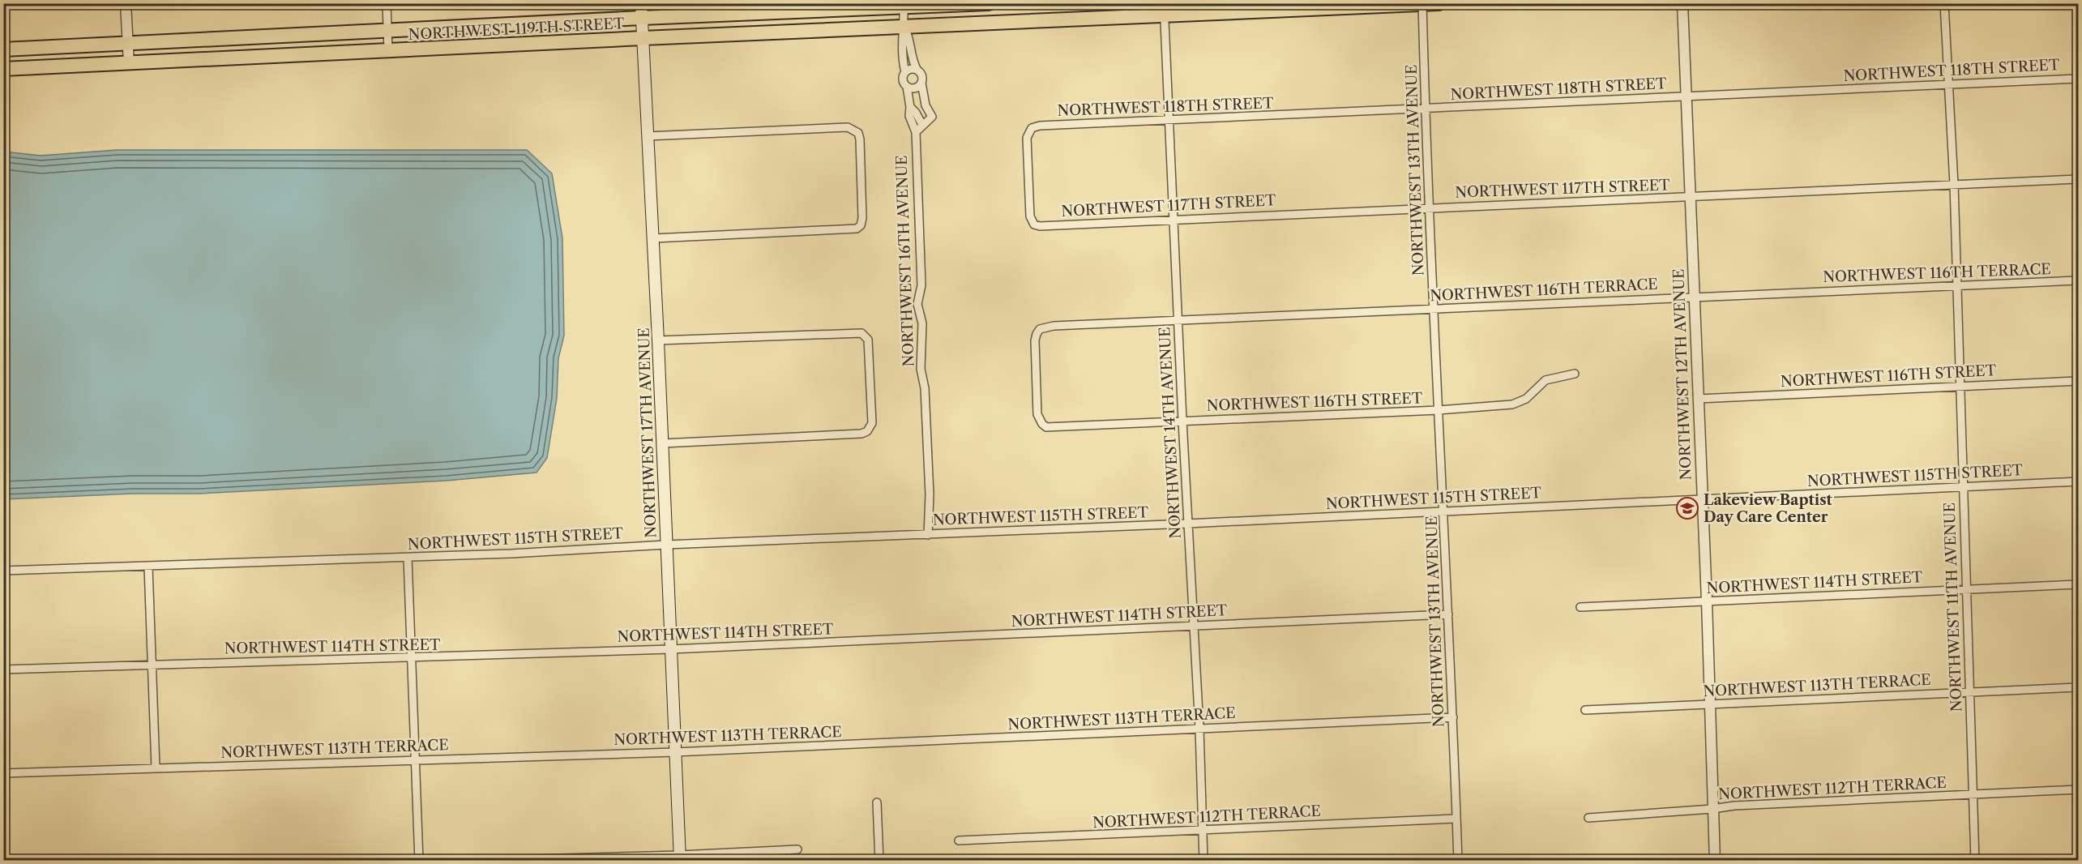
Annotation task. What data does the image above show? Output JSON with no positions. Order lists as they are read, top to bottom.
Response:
{
  "streets": {
    "highway": ["NORTHWEST 119TH STREET"],
    "main road": ["NORTHWEST 17TH AVENUE"],
    "street": [
      "NORTHWEST 118TH STREET",
      "NORTHWEST 13TH AVENUE",
      "NORTHWEST 117TH STREET",
      "NORTHWEST 16TH AVENUE",
      "NORTHWEST 116TH TERRACE",
      "NORTHWEST 12TH AVENUE",
      "NORTHWEST 116TH STREET",
      "NORTHWEST 14TH AVENUE",
      "NORTHWEST 115TH STREET",
      "NORTHWEST 114TH STREET",
      "NORTHWEST 11TH AVENUE",
      "NORTHWEST 113TH TERRACE",
      "NORTHWEST 112TH TERRACE"
    ]
  },
  "crossings": [
    ["NORTHWEST 119TH STREET", "NORTHWEST 13TH AVENUE"],
    ["NORTHWEST 119TH STREET", "NORTHWEST 16TH AVENUE"],
    ["NORTHWEST 119TH STREET", "NORTHWEST 17TH AVENUE"],
    ["NORTHWEST 119TH STREET", "NORTHWEST 14TH AVENUE"],
    ["NORTHWEST 118TH STREET", "NORTHWEST 13TH AVENUE"],
    ["NORTHWEST 118TH STREET", "NORTHWEST 117TH STREET"],
    ["NORTHWEST 118TH STREET", "NORTHWEST 12TH AVENUE"],
    ["NORTHWEST 118TH STREET", "NORTHWEST 14TH AVENUE"],
    ["NORTHWEST 118TH STREET", "NORTHWEST 11TH AVENUE"],
    ["NORTHWEST 13TH AVENUE", "NORTHWEST 117TH STREET"],
    ["NORTHWEST 13TH AVENUE", "NORTHWEST 116TH TERRACE"],
    ["NORTHWEST 13TH AVENUE", "NORTHWEST 116TH STREET"],
    ["NORTHWEST 13TH AVENUE", "NORTHWEST 115TH STREET"],
    ["NORTHWEST 13TH AVENUE", "NORTHWEST 114TH STREET"],
    ["NORTHWEST 13TH AVENUE", "NORTHWEST 113TH TERRACE"],
    ["NORTHWEST 13TH AVENUE", "NORTHWEST 112TH TERRACE"],
    ["NORTHWEST 117TH STREET", "NORTHWEST 12TH AVENUE"],
    ["NORTHWEST 117TH STREET", "NORTHWEST 14TH AVENUE"],
    ["NORTHWEST 117TH STREET", "NORTHWEST 11TH AVENUE"],
    ["NORTHWEST 16TH AVENUE", "NORTHWEST 115TH STREET"],
    ["NORTHWEST 116TH TERRACE", "NORTHWEST 12TH AVENUE"],
    ["NORTHWEST 116TH TERRACE", "NORTHWEST 116TH STREET"],
    ["NORTHWEST 116TH TERRACE", "NORTHWEST 14TH AVENUE"],
    ["NORTHWEST 116TH TERRACE", "NORTHWEST 11TH AVENUE"],
    ["NORTHWEST 12TH AVENUE", "NORTHWEST 116TH STREET"],
    ["NORTHWEST 12TH AVENUE", "NORTHWEST 115TH STREET"],
    ["NORTHWEST 12TH AVENUE", "NORTHWEST 114TH STREET"],
    ["NORTHWEST 12TH AVENUE", "NORTHWEST 113TH TERRACE"],
    ["NORTHWEST 12TH AVENUE", "NORTHWEST 112TH TERRACE"],
    ["NORTHWEST 116TH STREET", "NORTHWEST 14TH AVENUE"],
    ["NORTHWEST 116TH STREET", "NORTHWEST 11TH AVENUE"],
    ["NORTHWEST 17TH AVENUE", "NORTHWEST 115TH STREET"],
    ["NORTHWEST 17TH AVENUE", "NORTHWEST 114TH STREET"],
    ["NORTHWEST 17TH AVENUE", "NORTHWEST 113TH TERRACE"],
    ["NORTHWEST 14TH AVENUE", "NORTHWEST 115TH STREET"],
    ["NORTHWEST 14TH AVENUE", "NORTHWEST 114TH STREET"],
    ["NORTHWEST 14TH AVENUE", "NORTHWEST 113TH TERRACE"],
    ["NORTHWEST 14TH AVENUE", "NORTHWEST 112TH TERRACE"],
    ["NORTHWEST 115TH STREET", "NORTHWEST 11TH AVENUE"],
    ["NORTHWEST 114TH STREET", "NORTHWEST 11TH AVENUE"],
    ["NORTHWEST 11TH AVENUE", "NORTHWEST 113TH TERRACE"],
    ["NORTHWEST 11TH AVENUE", "NORTHWEST 112TH TERRACE"]
  ],
  "places": {
    "school or university": ["Lakeview Baptist Day Care Center"]
  }
}
